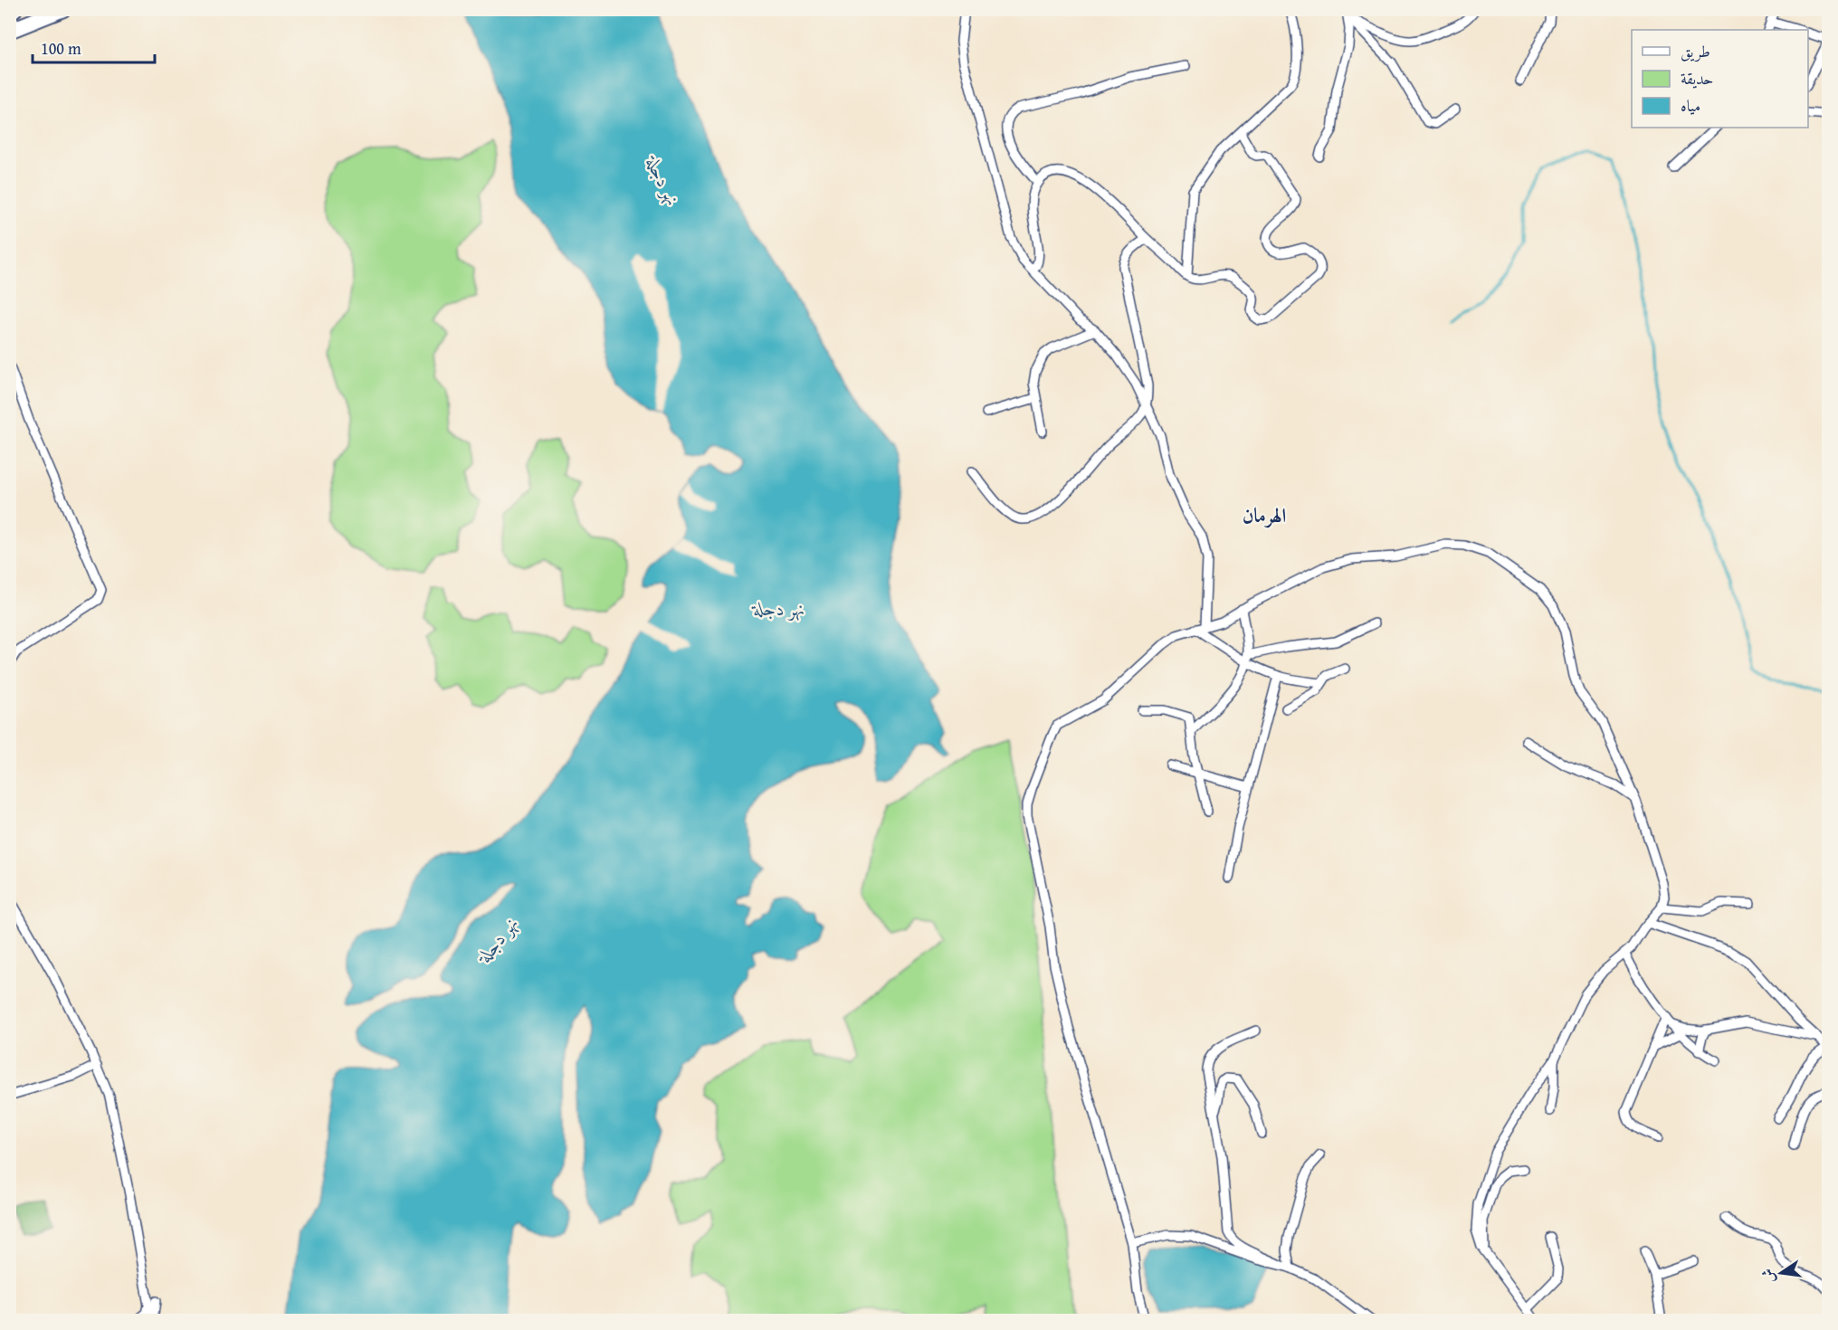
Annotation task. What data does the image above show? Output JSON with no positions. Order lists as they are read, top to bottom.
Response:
{
  "districts": ["الهرمان"],
  "water": ["نهر دجلة"],
  "legend": ["طريق", "حديقة", "مياه"],
  "scale_bar": "100 m",
  "north": "left"
}
